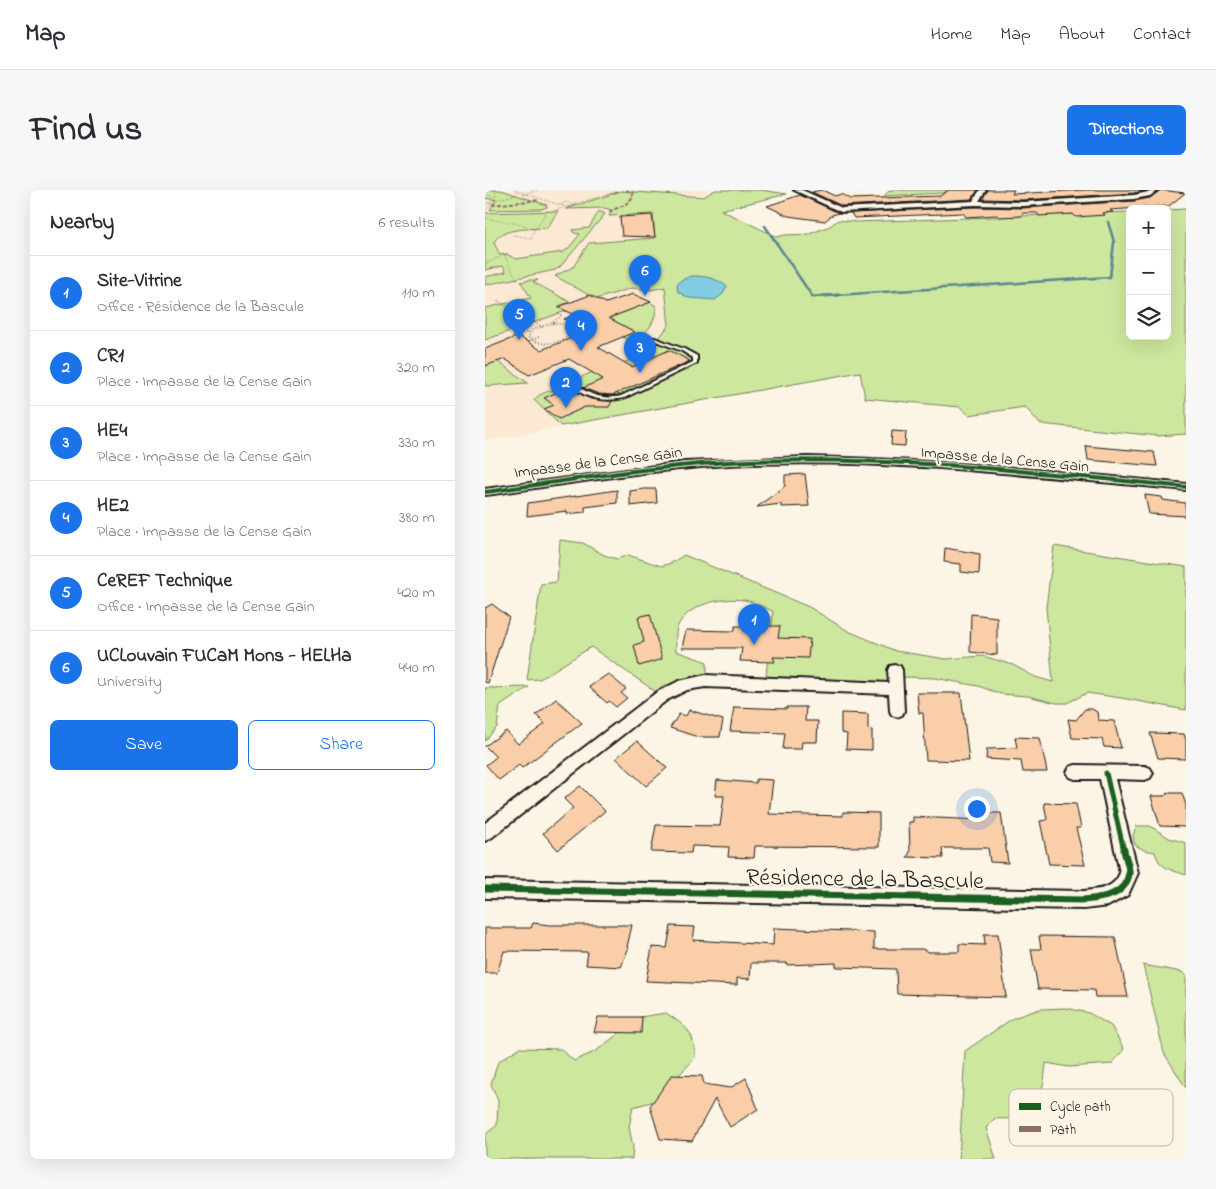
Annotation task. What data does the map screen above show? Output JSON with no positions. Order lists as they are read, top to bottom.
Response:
{
  "streets": {
    "street": ["Impasse de la Cense Gain", "Résidence de la Bascule"]
  },
  "legend": ["Cycle path", "Path"],
  "page": {
    "header": "Map",
    "nav": [
      "Home",
      "Map",
      "About",
      "Contact"
    ],
    "title": "Find us",
    "buttons": [
      "Directions",
      ["Save", "Share"]
    ],
    "heading": ["Nearby", "6 results"],
    "map_buttons": ["+", "−"],
    "list": [
      {
        "mark": "1",
        "name": "Site-Vitrine",
        "note": "Office · Résidence de la Bascule",
        "value": "110 m"
      },
      {
        "mark": "2",
        "name": "CR1",
        "note": "Place · Impasse de la Cense Gain",
        "value": "320 m"
      },
      {
        "mark": "3",
        "name": "HE4",
        "note": "Place · Impasse de la Cense Gain",
        "value": "330 m"
      },
      {
        "mark": "4",
        "name": "HE2",
        "note": "Place · Impasse de la Cense Gain",
        "value": "380 m"
      },
      {
        "mark": "5",
        "name": "CeREF Technique",
        "note": "Office · Impasse de la Cense Gain",
        "value": "420 m"
      },
      {
        "mark": "6",
        "name": "UCLouvain FUCaM Mons - HELHa",
        "note": "University",
        "value": "440 m"
      }
    ],
    "pins": [
      "6",
      "5",
      "4",
      "3",
      "2",
      "1"
    ]
  }
}
